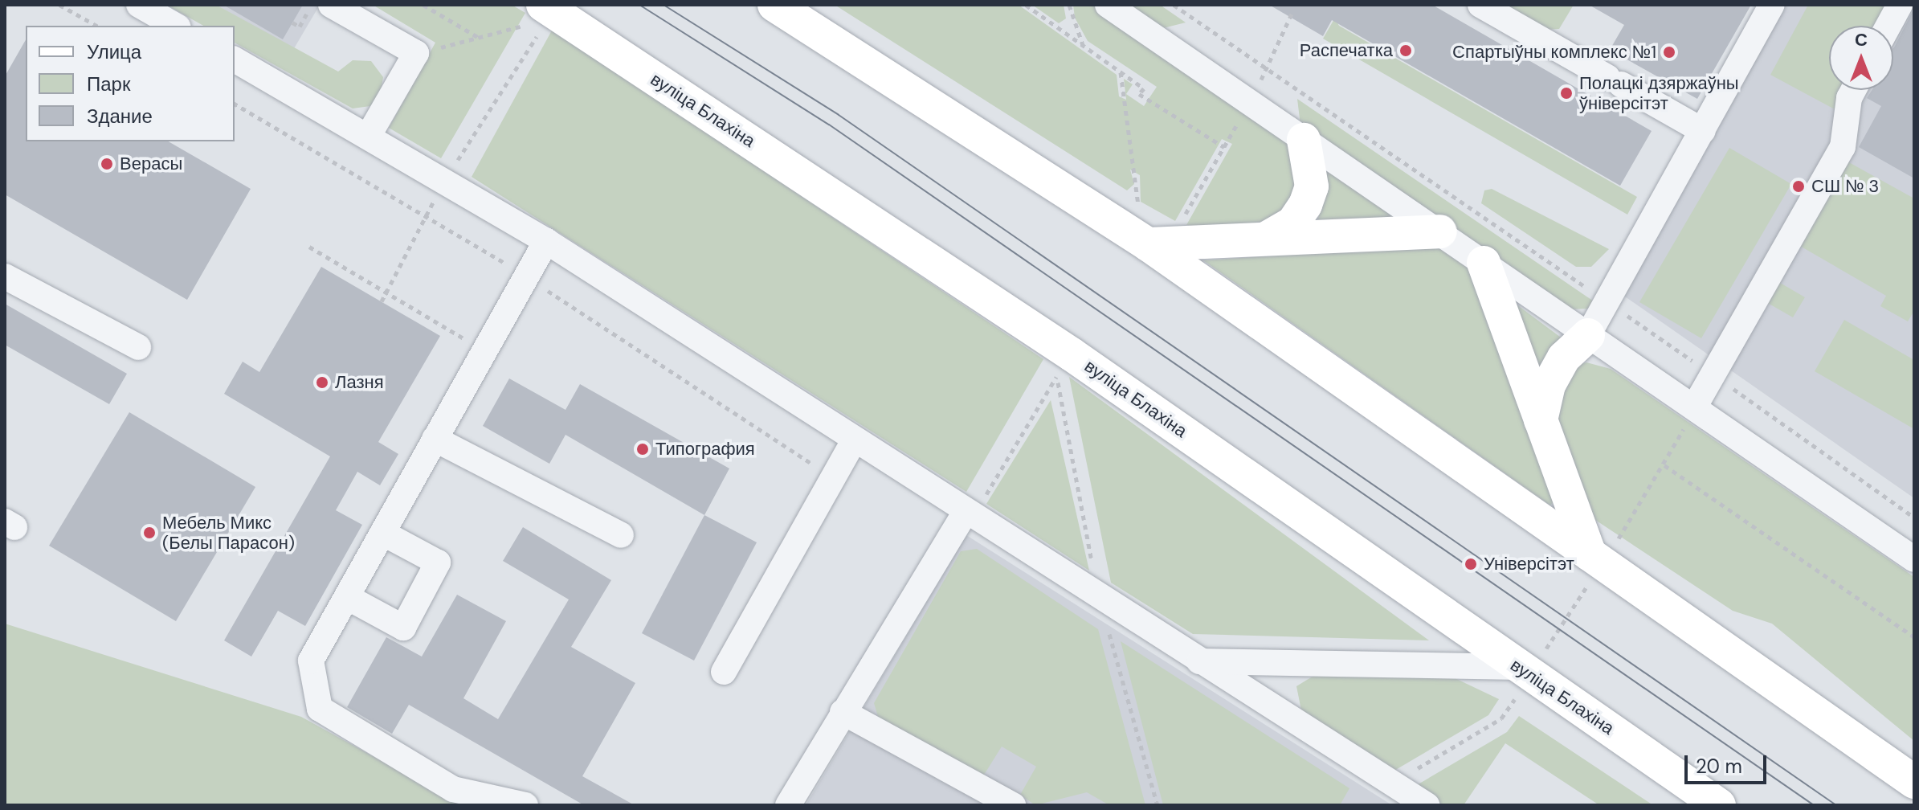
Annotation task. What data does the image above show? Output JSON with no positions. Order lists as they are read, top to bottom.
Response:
{
  "streets": {
    "main road": ["вуліца Блахіна"]
  },
  "places": [
    "Распечатка",
    "Спартыўны комплекс №1",
    "Полацкі дзяржаўны ўніверсітэт",
    "Верасы",
    "СШ № 3",
    "Лазня",
    "Типография",
    "Мебель Микс (Белы Парасон)",
    "Універсітэт"
  ],
  "legend": ["Улица", "Парк", "Здание"],
  "scale_bar": "20 m",
  "north": "top"
}
